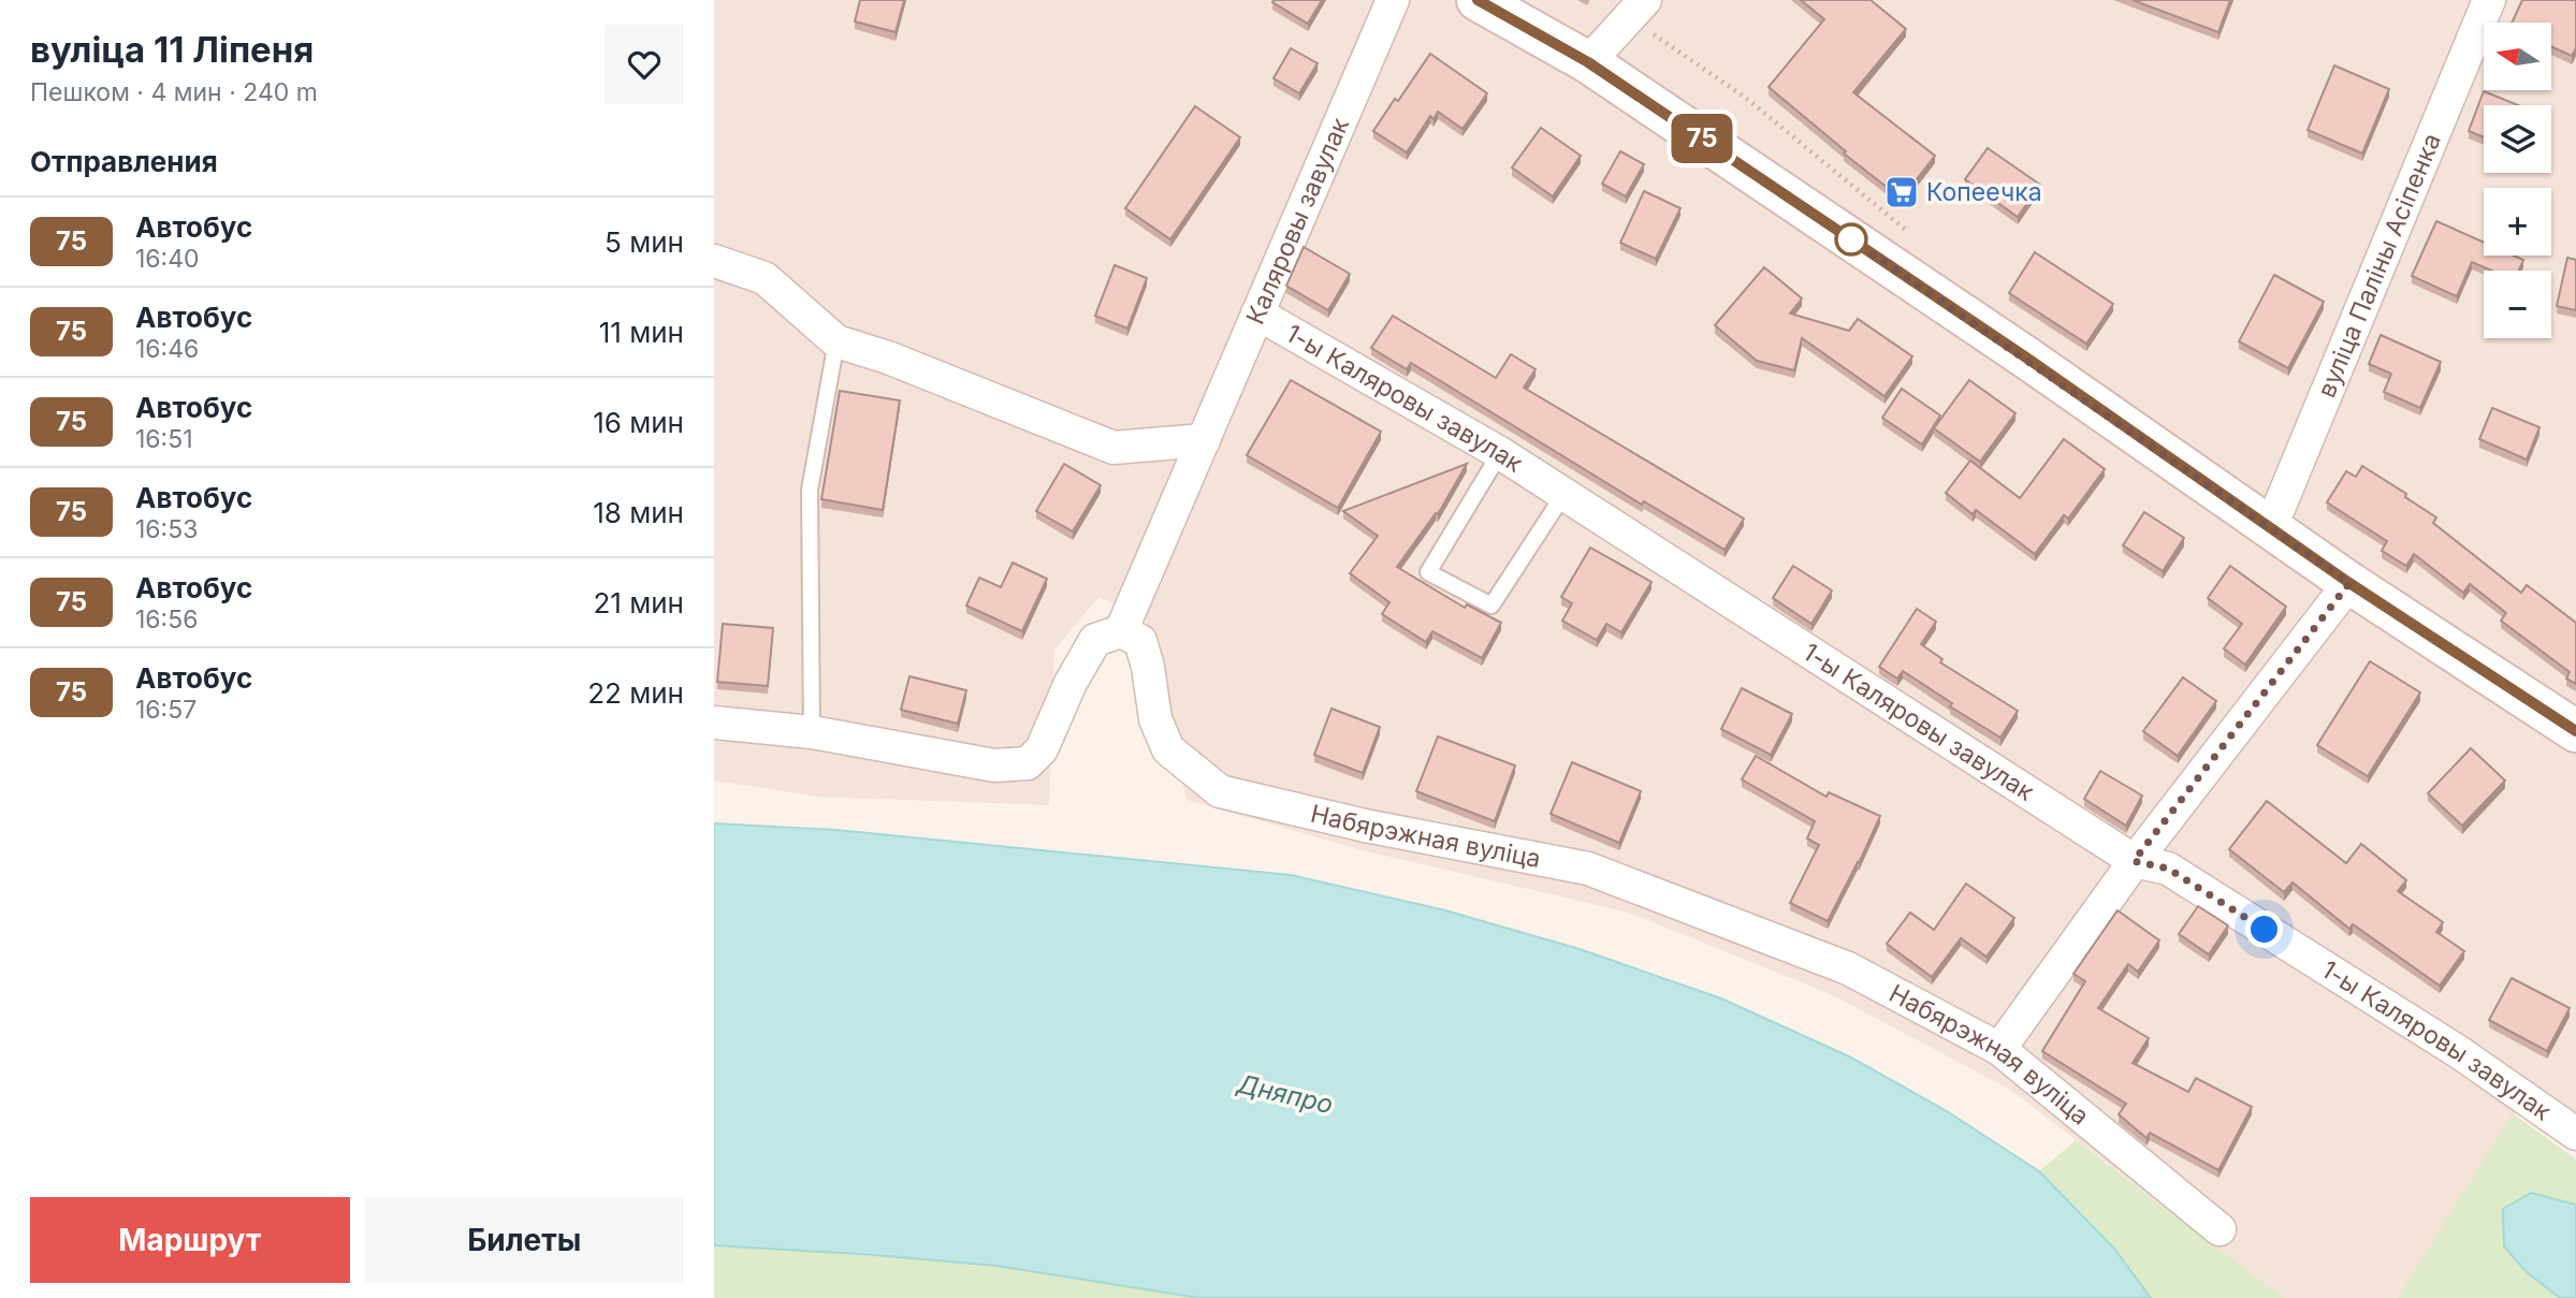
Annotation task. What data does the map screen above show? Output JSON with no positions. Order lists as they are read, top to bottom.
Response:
{
  "streets": {
    "street": [
      "Каляровы завулак",
      "вуліца Паліны Асіпенка",
      "1-ы Каляровы завулак",
      "Набярэжная вуліца"
    ]
  },
  "crossings": [
    ["Каляровы завулак", "1-ы Каляровы завулак"],
    ["Каляровы завулак", "Набярэжная вуліца"]
  ],
  "water": ["Дняпро"],
  "places": {
    "supermarket": ["Копеечка"]
  },
  "lines": ["bus line 75"],
  "north": "left",
  "page": {
    "heading": [
      ["вуліца 11 Ліпеня", "Пешком · 4 мин · 240 m"],
      "Отправления"
    ],
    "on_map": "75",
    "map_buttons": ["+", "−"],
    "list": [
      {
        "mark": "75",
        "name": "Автобус",
        "note": "16:40",
        "value": "5 мин"
      },
      {
        "mark": "75",
        "name": "Автобус",
        "note": "16:46",
        "value": "11 мин"
      },
      {
        "mark": "75",
        "name": "Автобус",
        "note": "16:51",
        "value": "16 мин"
      },
      {
        "mark": "75",
        "name": "Автобус",
        "note": "16:53",
        "value": "18 мин"
      },
      {
        "mark": "75",
        "name": "Автобус",
        "note": "16:56",
        "value": "21 мин"
      },
      {
        "mark": "75",
        "name": "Автобус",
        "note": "16:57",
        "value": "22 мин"
      }
    ],
    "buttons": ["Маршрут", "Билеты"]
  }
}
